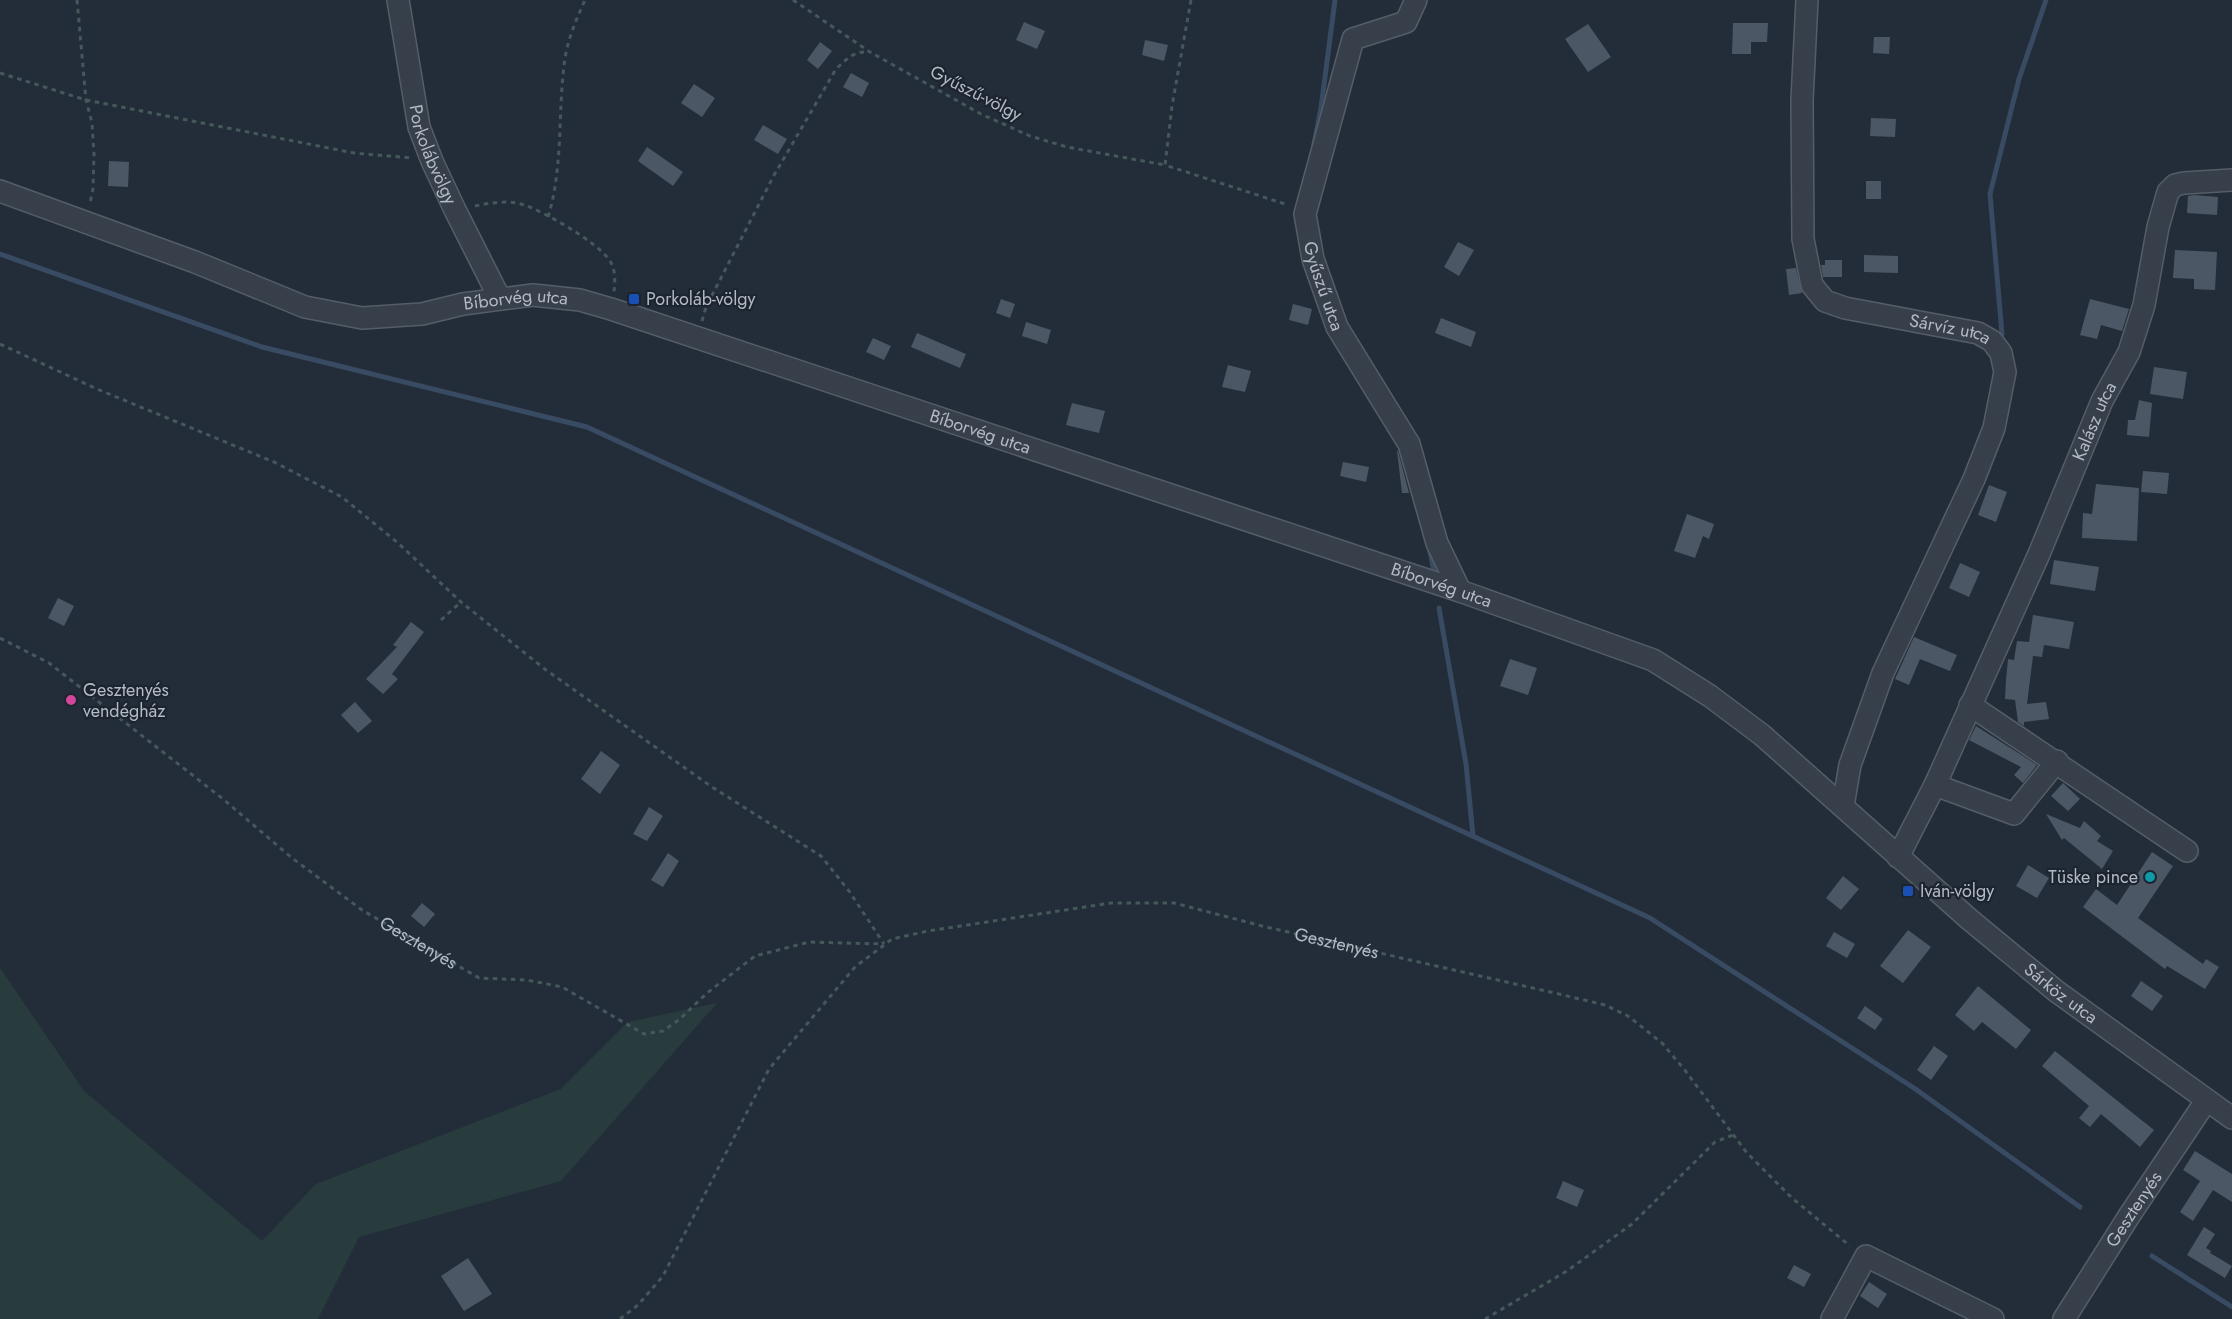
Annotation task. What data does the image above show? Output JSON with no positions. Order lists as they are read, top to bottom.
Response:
{
  "streets": {
    "street": [
      "Porkolábvölgy",
      "Gyűszű utca",
      "Bíborvég utca",
      "Sárvíz utca",
      "Kalász utca",
      "Gesztenyés",
      "Sárköz utca"
    ],
    "path": ["Gyűszű-völgy"]
  },
  "crossings": [
    ["Gyűszű-völgy", "Gyűszű utca"],
    ["Porkolábvölgy", "Bíborvég utca"],
    ["Gyűszű utca", "Bíborvég utca"],
    ["Bíborvég utca", "Sárvíz utca"],
    ["Bíborvég utca", "Kalász utca"],
    ["Bíborvég utca", "Sárköz utca"],
    ["Kalász utca", "Sárköz utca"],
    ["Gesztenyés", "Sárköz utca"]
  ],
  "places": {
    "transit": ["Porkoláb-völgy", "Iván-völgy"],
    "other": ["Gesztenyés vendégház", "Tüske pince"]
  }
}
